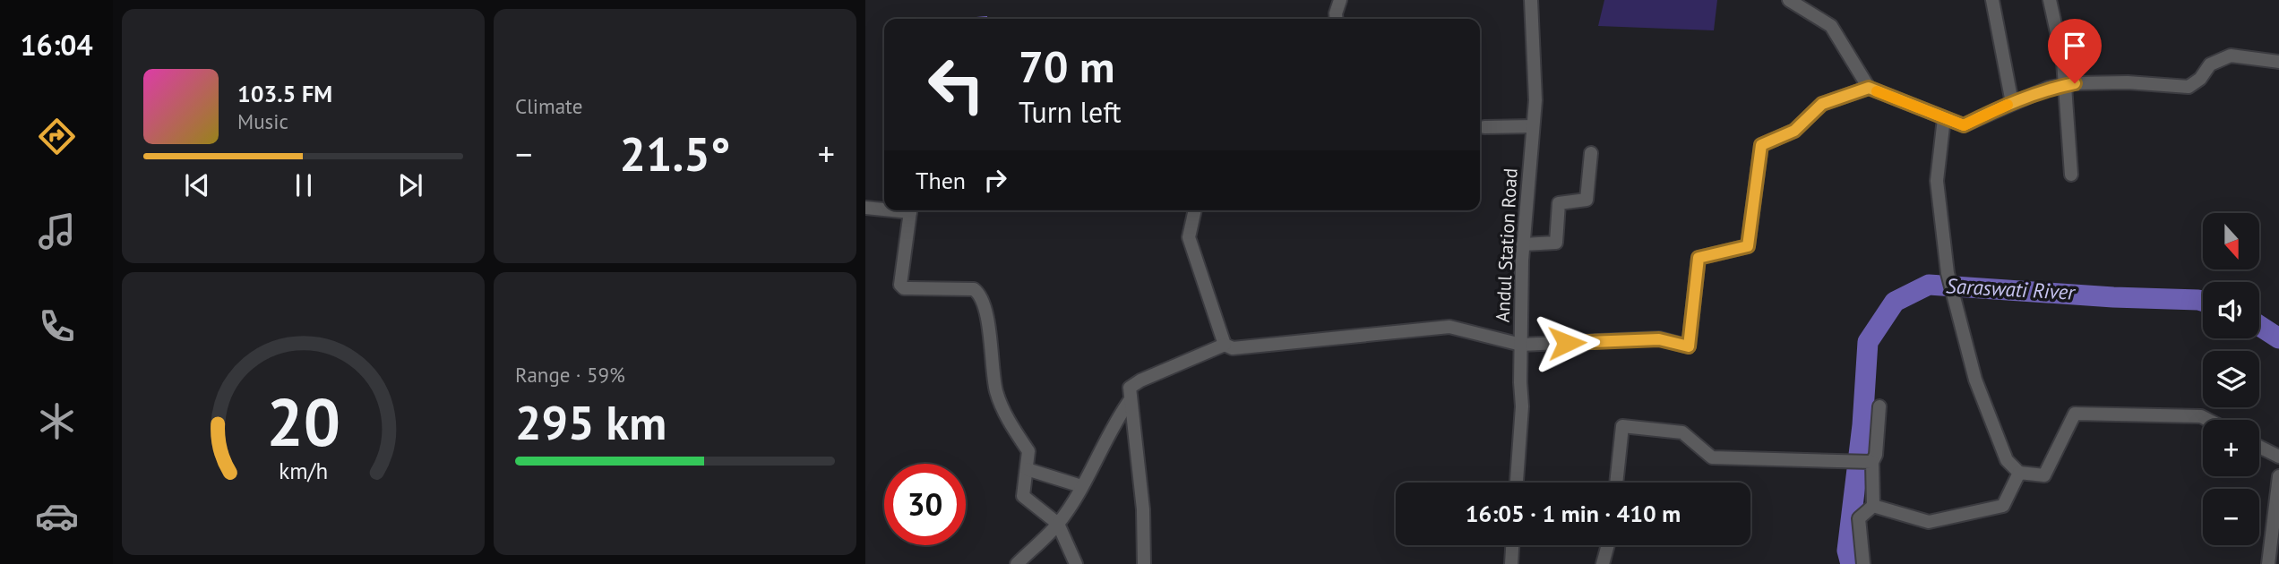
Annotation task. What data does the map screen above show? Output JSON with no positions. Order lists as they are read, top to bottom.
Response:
{
  "streets": {
    "street": ["Andul Station Road"]
  },
  "water": ["Saraswati River"],
  "north": "bottom",
  "page": {
    "tabs": "16:04",
    "tile": [
      "Climate",
      ["Range · 59%", "295 km"]
    ],
    "turn": ["70 m", "Turn left"],
    "song": ["103.5 FM", "Music"],
    "heat": ["−", "21.5°", "+"],
    "then": "Then",
    "map_buttons": ["+", "−"],
    "limit": "30",
    "trip": "16:05 · 1 min · 410 m",
    "gauge": ["20", "km/h"]
  }
}
